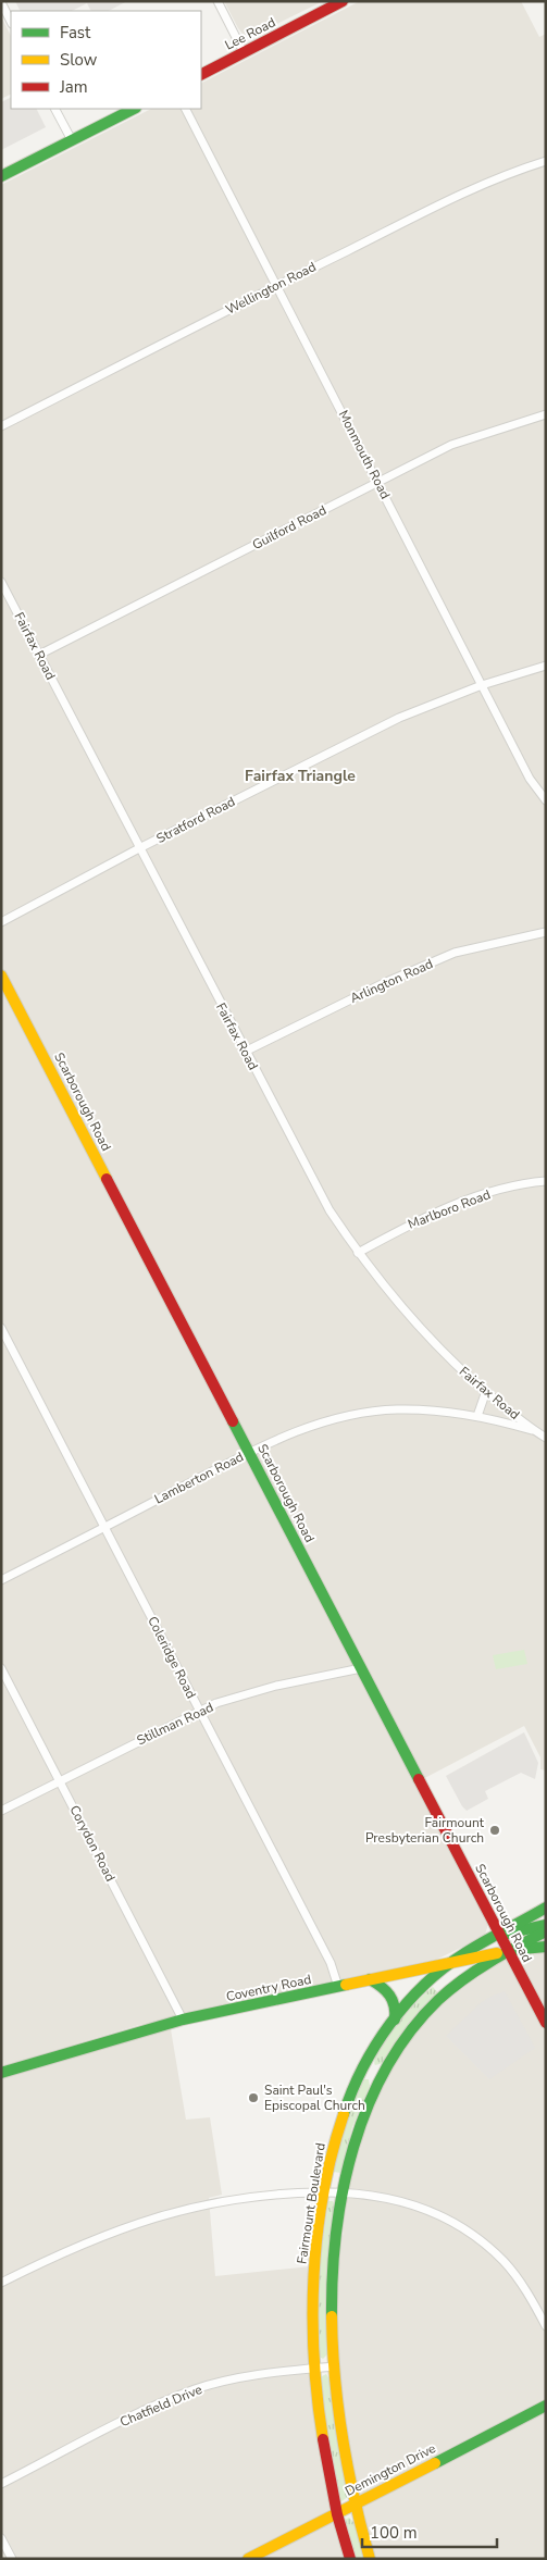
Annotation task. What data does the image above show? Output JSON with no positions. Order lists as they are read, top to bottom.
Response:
{
  "streets": {
    "main road": [
      "Lee Road",
      "Scarborough Road",
      "Coventry Road",
      "Fairmount Boulevard",
      "Demington Drive"
    ],
    "street": [
      "Wellington Road",
      "Monmouth Road",
      "Guilford Road",
      "Fairfax Road",
      "Stratford Road",
      "Arlington Road",
      "Marlboro Road",
      "Lamberton Road",
      "Coleridge Road",
      "Stillman Road",
      "Corydon Road",
      "Chatfield Drive"
    ]
  },
  "crossings": [
    ["Wellington Road", "Monmouth Road"],
    ["Monmouth Road", "Guilford Road"],
    ["Monmouth Road", "Stratford Road"],
    ["Guilford Road", "Fairfax Road"],
    ["Fairfax Road", "Stratford Road"],
    ["Fairfax Road", "Arlington Road"],
    ["Fairfax Road", "Marlboro Road"],
    ["Fairfax Road", "Lamberton Road"],
    ["Scarborough Road", "Lamberton Road"],
    ["Scarborough Road", "Stillman Road"],
    ["Scarborough Road", "Coventry Road"],
    ["Scarborough Road", "Fairmount Boulevard"],
    ["Lamberton Road", "Coleridge Road"],
    ["Coleridge Road", "Stillman Road"],
    ["Coleridge Road", "Coventry Road"],
    ["Stillman Road", "Corydon Road"],
    ["Corydon Road", "Coventry Road"],
    ["Coventry Road", "Fairmount Boulevard"],
    ["Fairmount Boulevard", "Chatfield Drive"],
    ["Fairmount Boulevard", "Demington Drive"]
  ],
  "districts": ["Fairfax Triangle"],
  "places": ["Fairmount Presbyterian Church", "Saint Paul's Episcopal Church"],
  "legend": ["Fast", "Slow", "Jam"],
  "scale_bar": "100 m"
}
